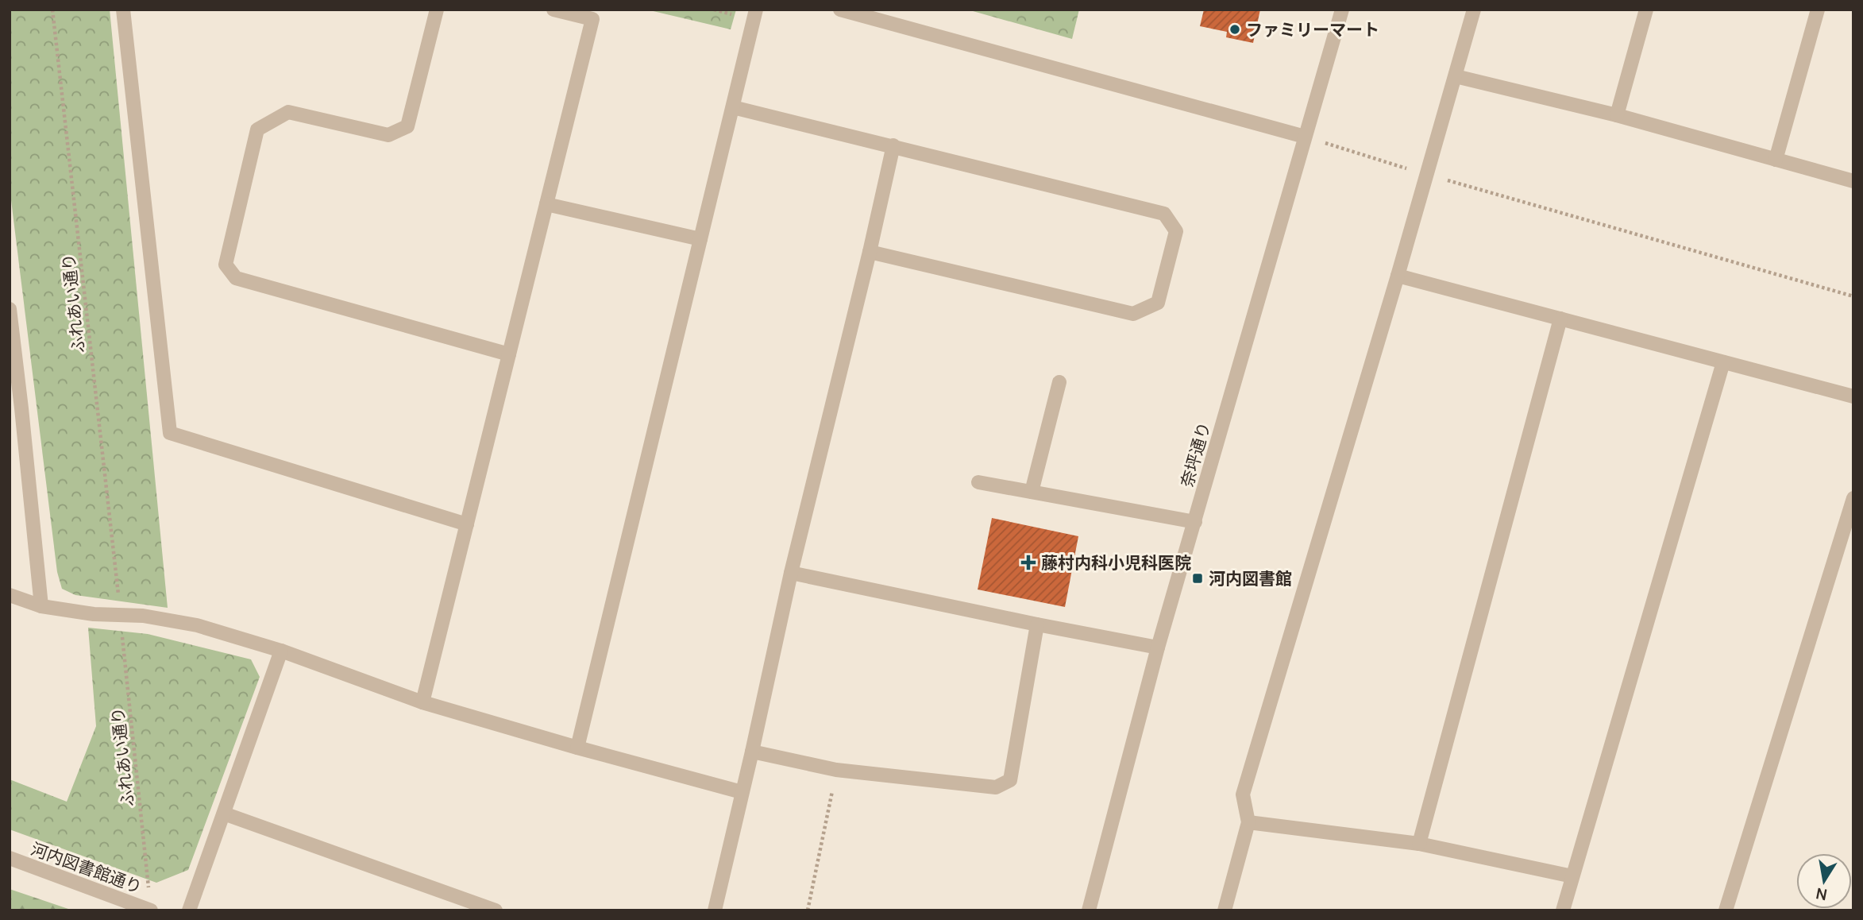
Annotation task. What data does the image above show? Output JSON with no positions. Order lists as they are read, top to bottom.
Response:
{
  "streets": {
    "street": ["奈坪通り", "河内図書館通り"],
    "path": ["ふれあい通り"]
  },
  "places": {
    "other": ["ファミリーマート"],
    "health": ["藤村内科小児科医院"],
    "transit": ["河内図書館"]
  },
  "north": "bottom"
}
